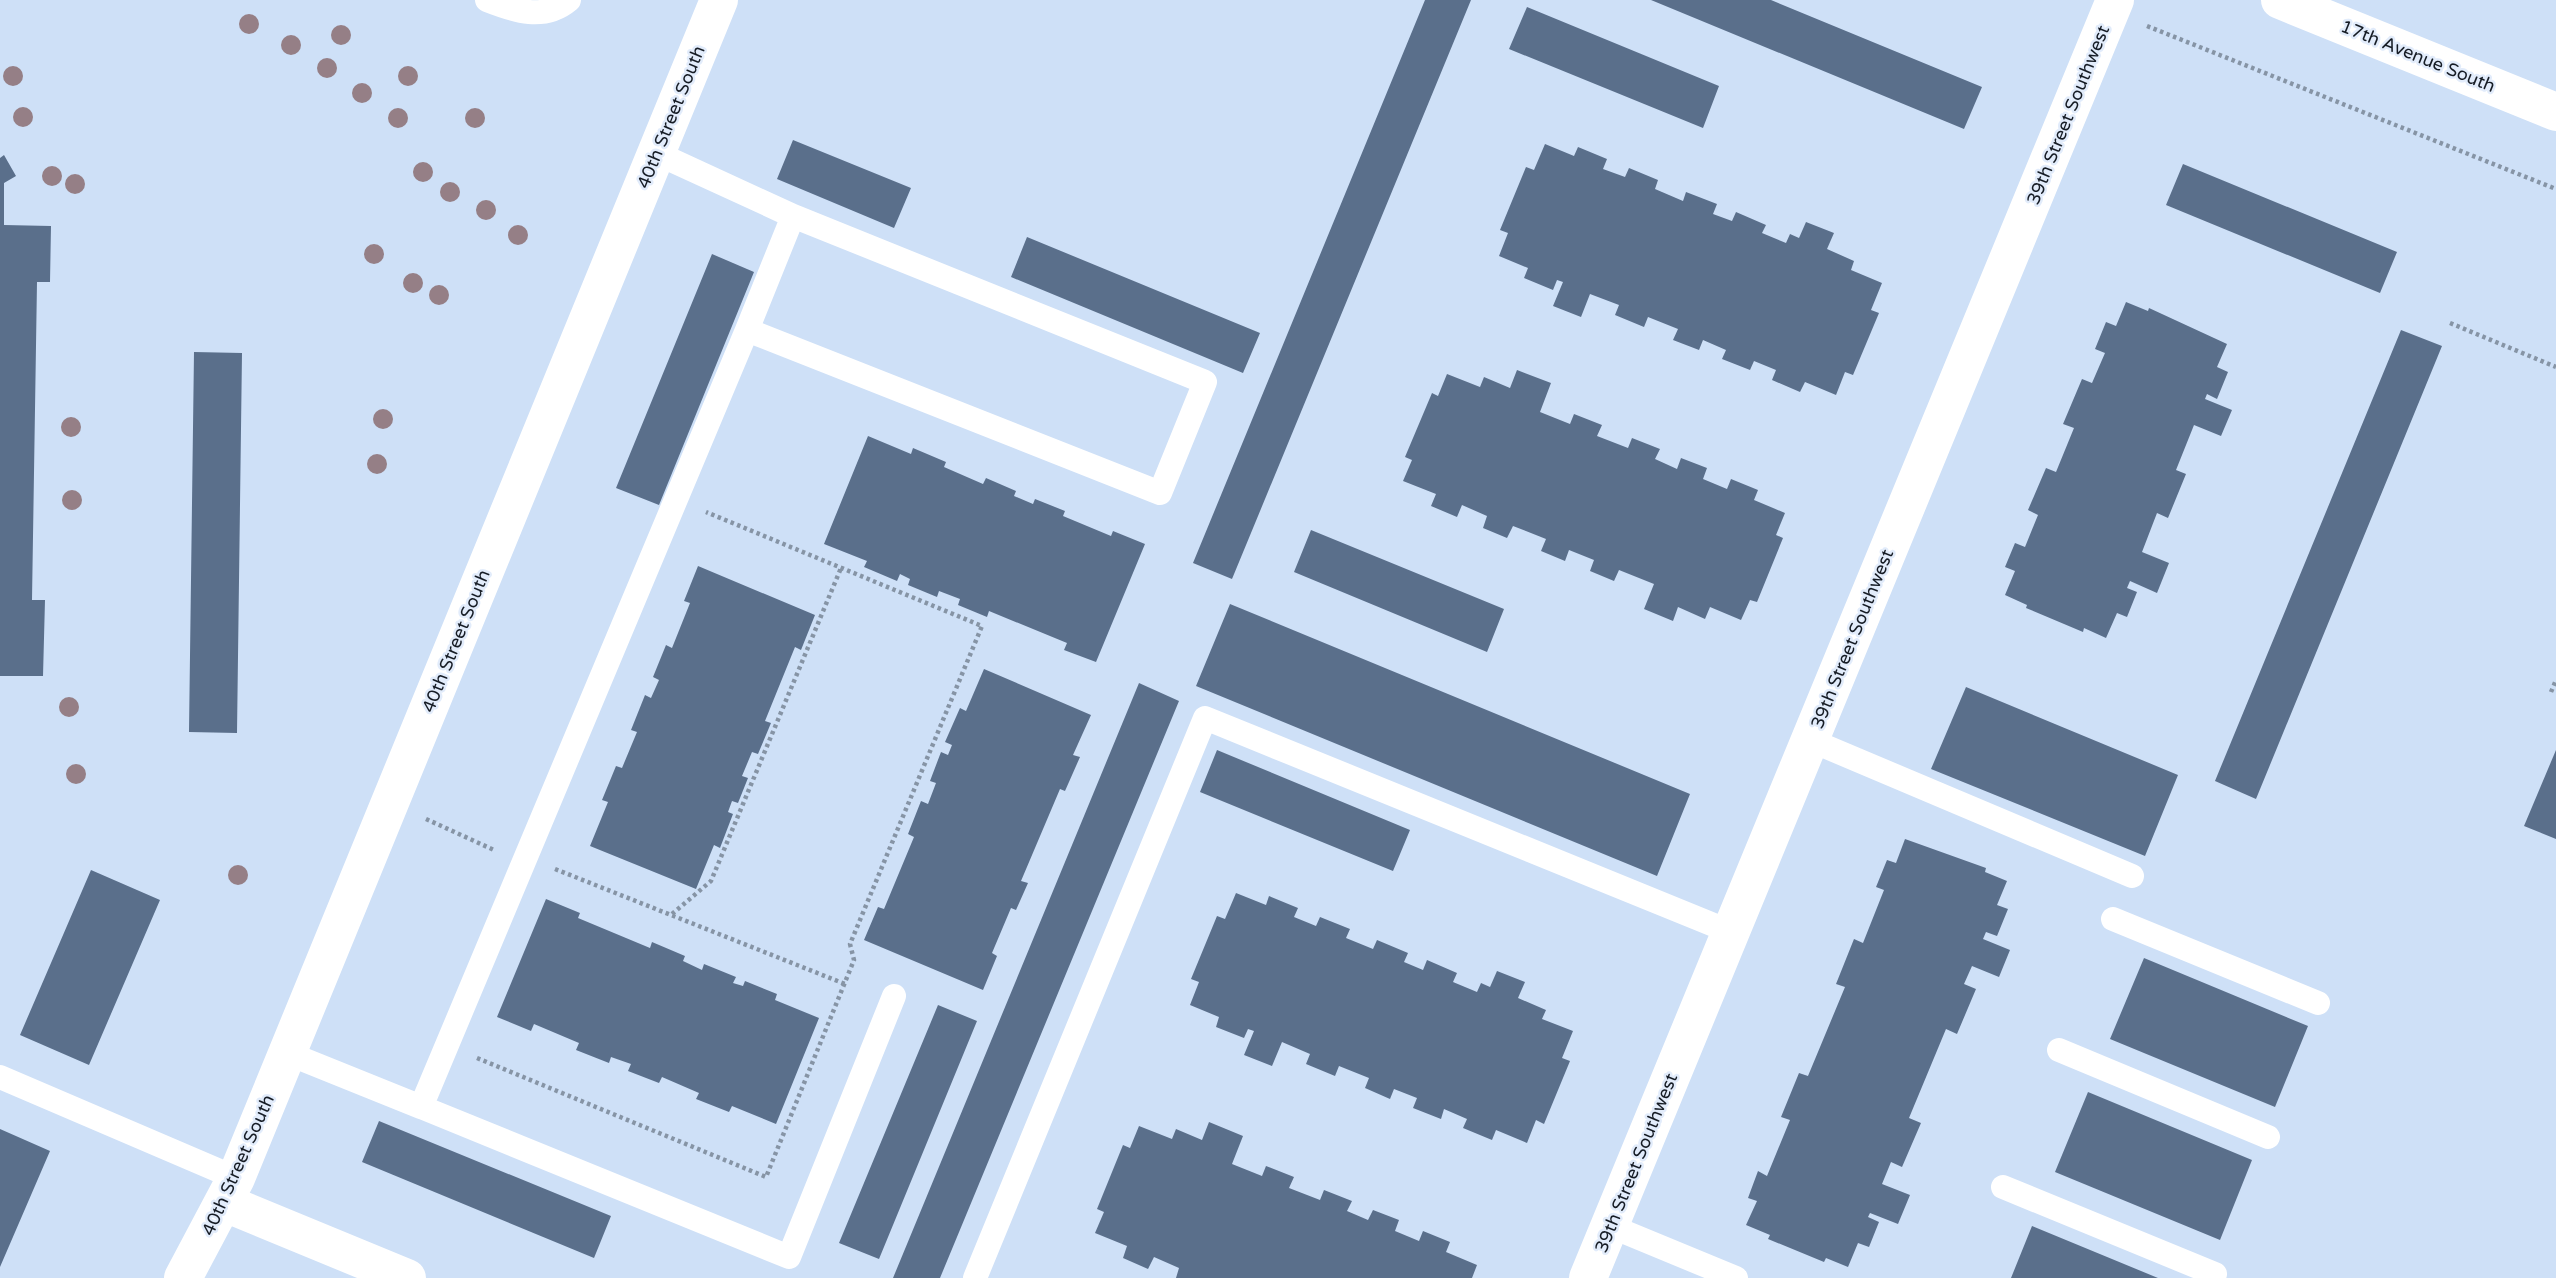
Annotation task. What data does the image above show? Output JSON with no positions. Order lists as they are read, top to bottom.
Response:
{
  "streets": {
    "street": ["17th Avenue South", "39th Street Southwest", "40th Street South"]
  }
}
